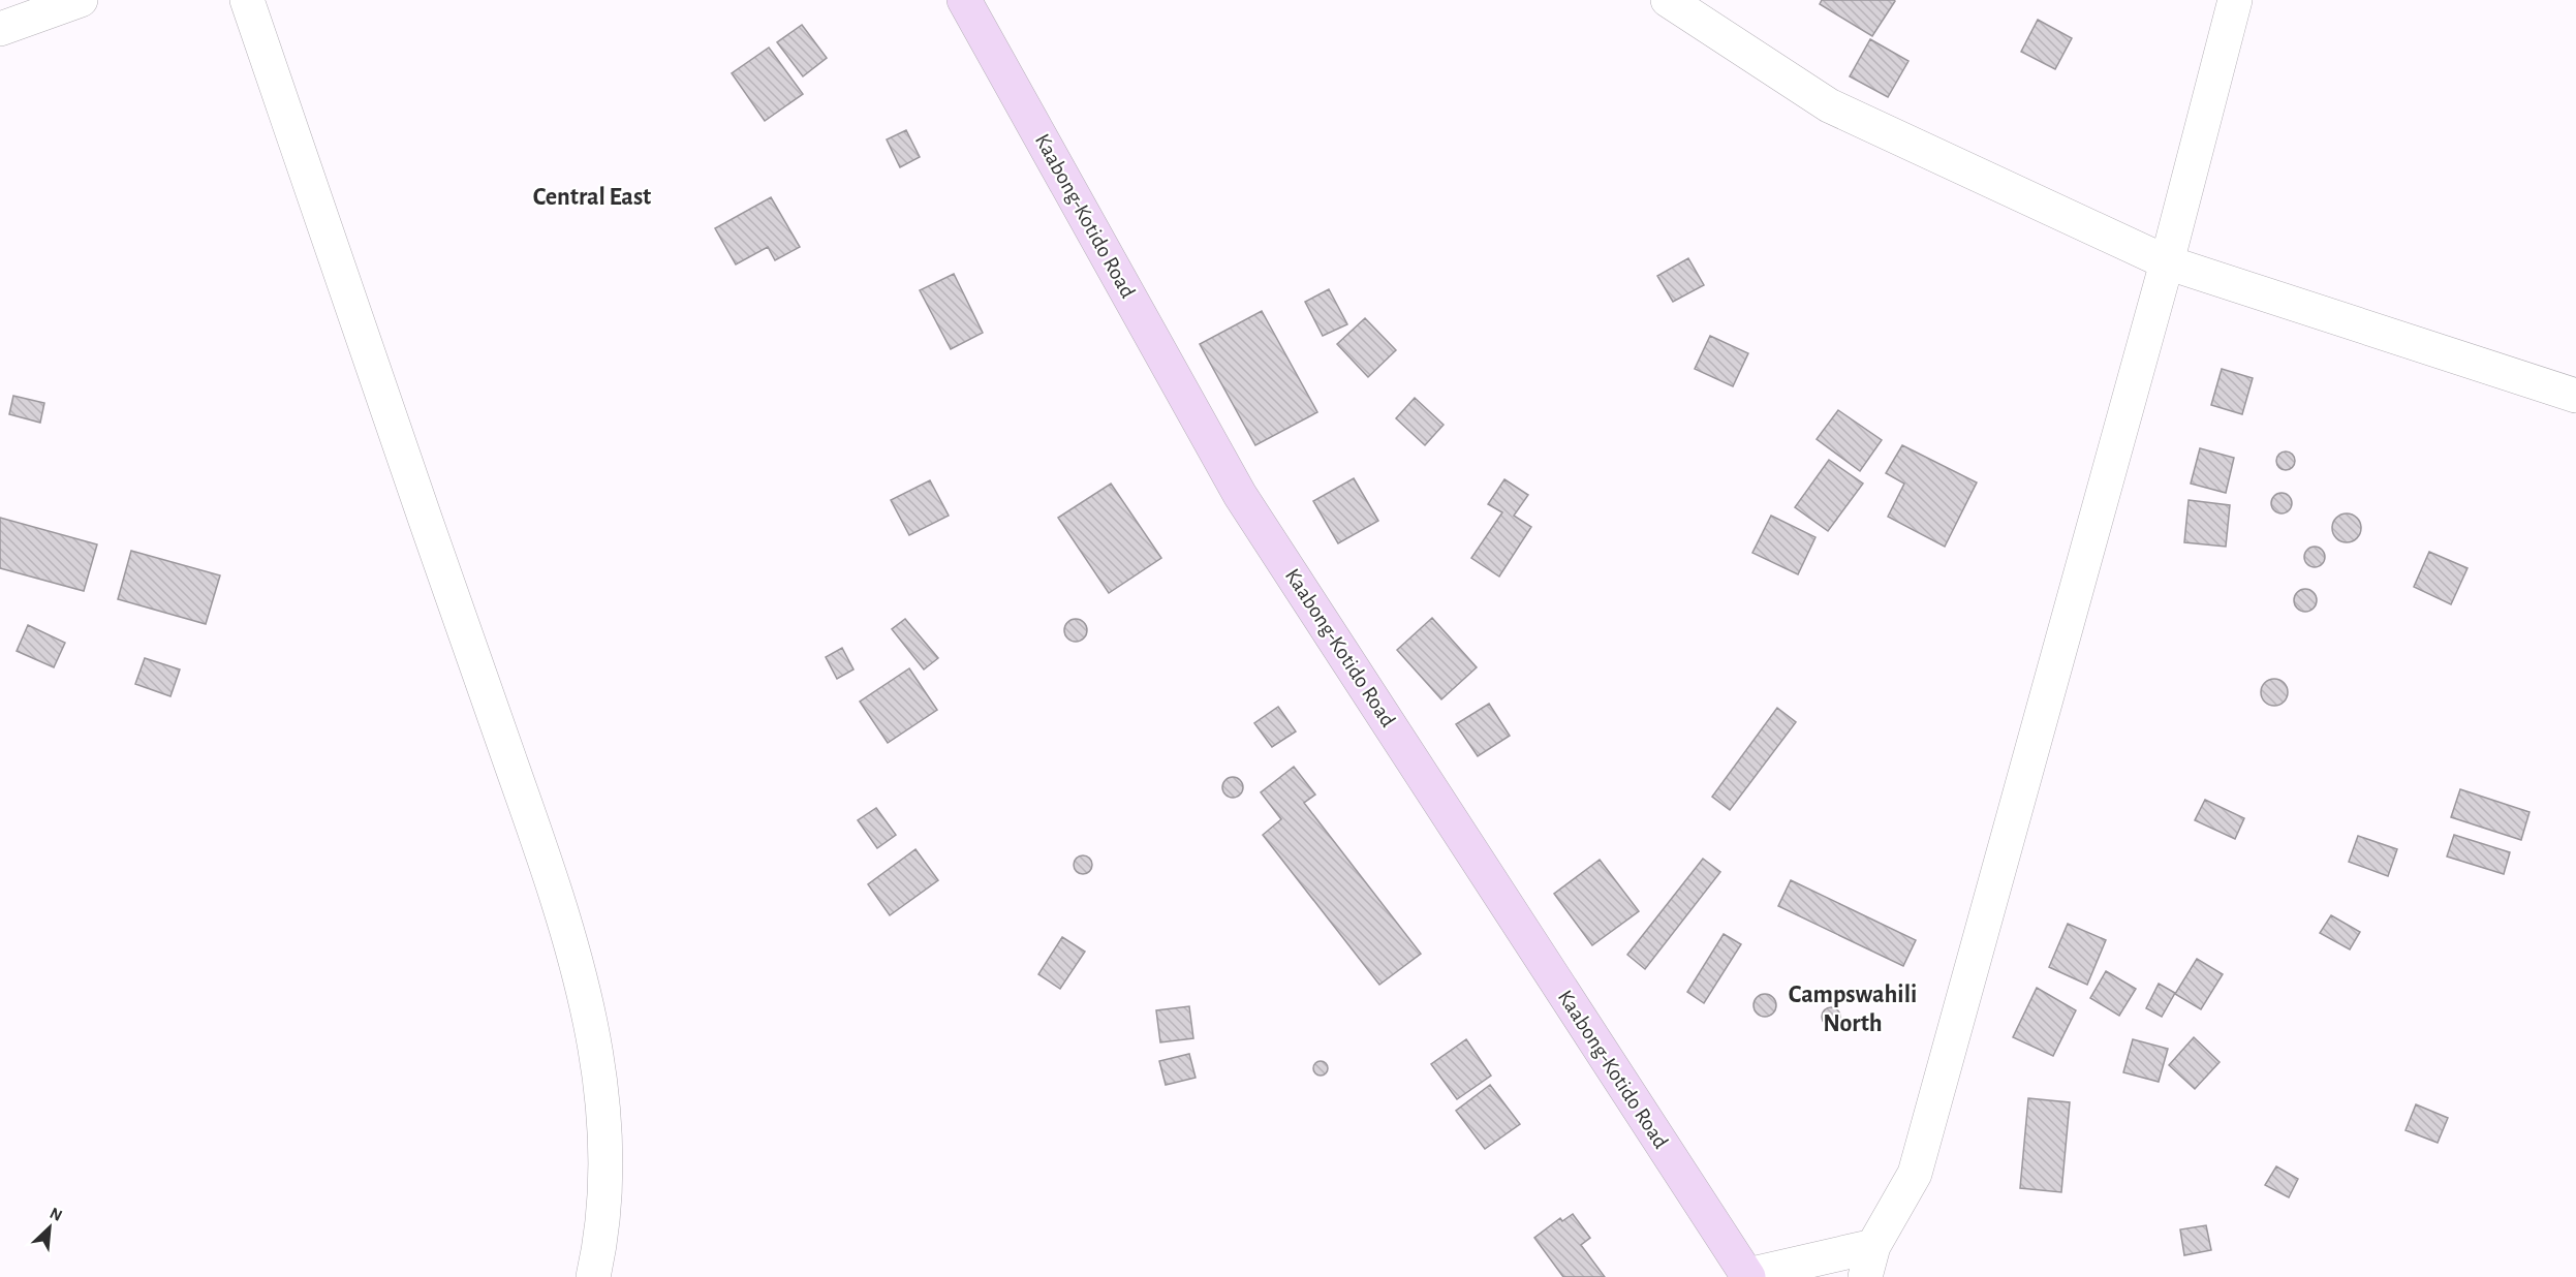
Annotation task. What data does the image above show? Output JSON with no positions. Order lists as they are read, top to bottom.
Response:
{
  "streets": {
    "main road": ["Kaabong-Kotido Road"]
  },
  "districts": ["Central East", "Campswahili North"],
  "north": "top right"
}
